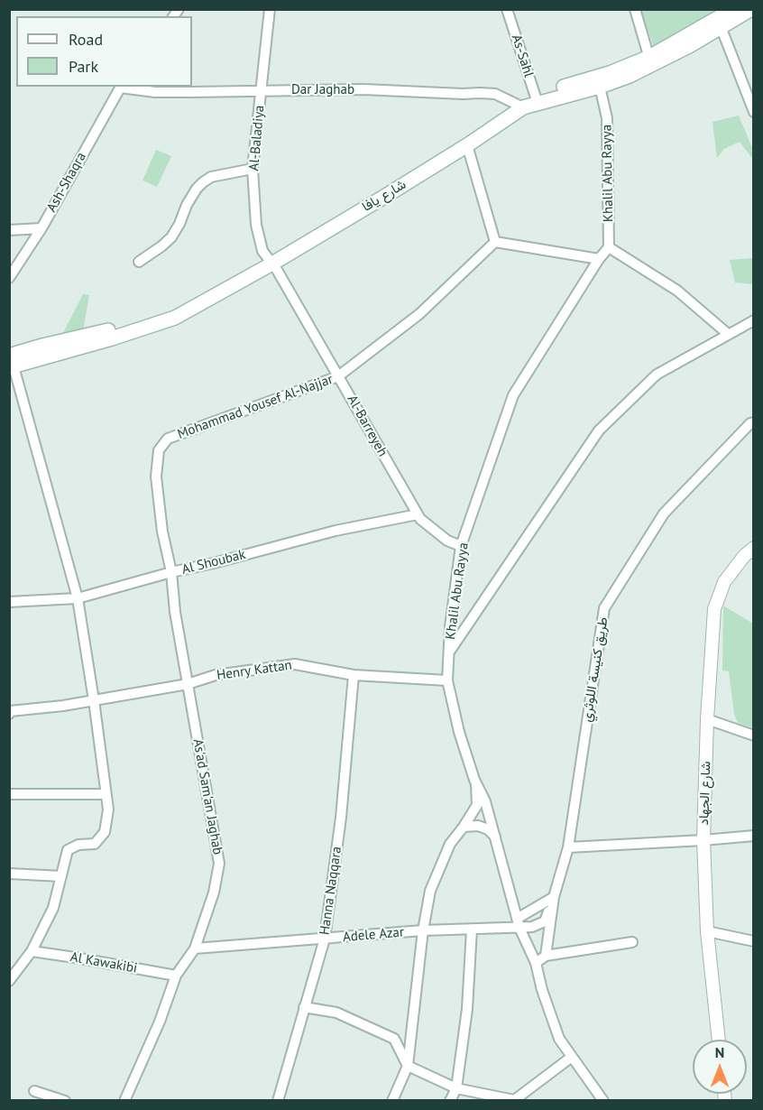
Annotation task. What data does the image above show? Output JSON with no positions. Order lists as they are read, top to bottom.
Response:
{
  "streets": {
    "main road": ["شارع يافا"],
    "street": [
      "As-Sahl",
      "Dar Jaghab",
      "Al-Baladiya",
      "Khalil Abu Rayya",
      "Ash-Shaqra",
      "Mohammad Yousef Al-Najjar",
      "Al-Barreyeh",
      "Al Shoubak",
      "طريق كنيسة اللوثري",
      "Henry Kattan",
      "شارع الجهاد",
      "As'ad Sam'an Jaghab",
      "Hanna Naqqara",
      "Adele Azar",
      "Al Kawakibi"
    ]
  },
  "crossings": [
    ["As-Sahl", "شارع يافا"],
    ["Dar Jaghab", "Al-Baladiya"],
    ["Dar Jaghab", "Ash-Shaqra"],
    ["Dar Jaghab", "شارع يافا"],
    ["Al-Baladiya", "شارع يافا"],
    ["Al-Baladiya", "Al-Barreyeh"],
    ["Khalil Abu Rayya", "شارع يافا"],
    ["Khalil Abu Rayya", "Al-Barreyeh"],
    ["Khalil Abu Rayya", "Henry Kattan"],
    ["Khalil Abu Rayya", "Adele Azar"],
    ["شارع يافا", "Al-Barreyeh"],
    ["Mohammad Yousef Al-Najjar", "Al-Barreyeh"],
    ["Mohammad Yousef Al-Najjar", "Al Shoubak"],
    ["Mohammad Yousef Al-Najjar", "As'ad Sam'an Jaghab"],
    ["Al-Barreyeh", "Al Shoubak"],
    ["Al Shoubak", "As'ad Sam'an Jaghab"],
    ["Henry Kattan", "As'ad Sam'an Jaghab"],
    ["Henry Kattan", "Hanna Naqqara"],
    ["As'ad Sam'an Jaghab", "Adele Azar"],
    ["As'ad Sam'an Jaghab", "Al Kawakibi"],
    ["Hanna Naqqara", "Adele Azar"]
  ],
  "legend": ["Road", "Park"],
  "north": "top"
}
